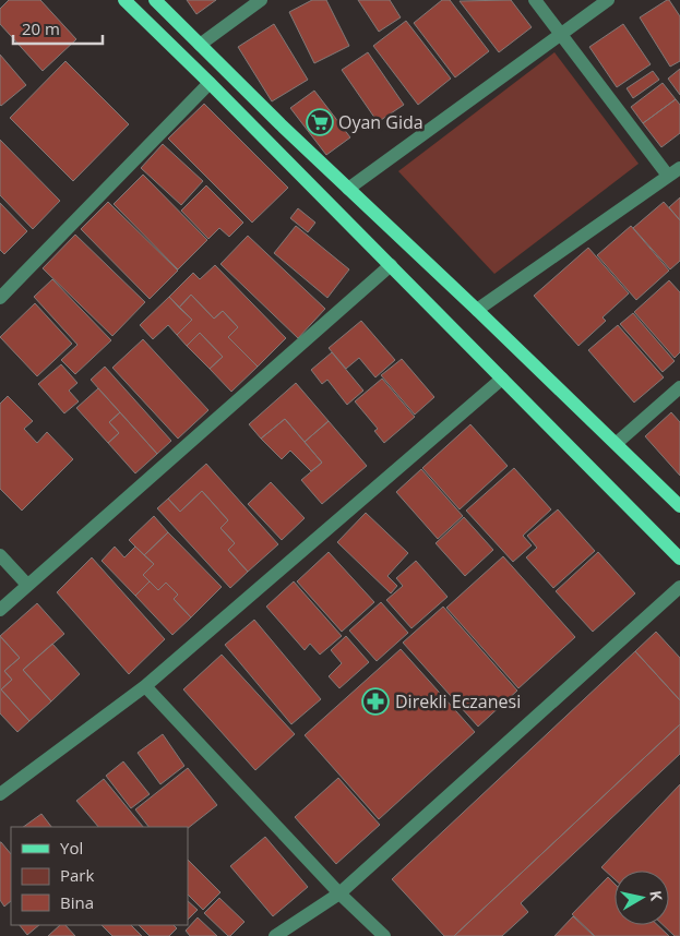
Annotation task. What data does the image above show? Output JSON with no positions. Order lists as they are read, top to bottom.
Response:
{
  "places": {
    "supermarket": ["Oyan Gida"],
    "pharmacy": ["Direkli Eczanesi"]
  },
  "legend": ["Yol", "Park", "Bina"],
  "scale_bar": "20 m",
  "north": "right"
}
